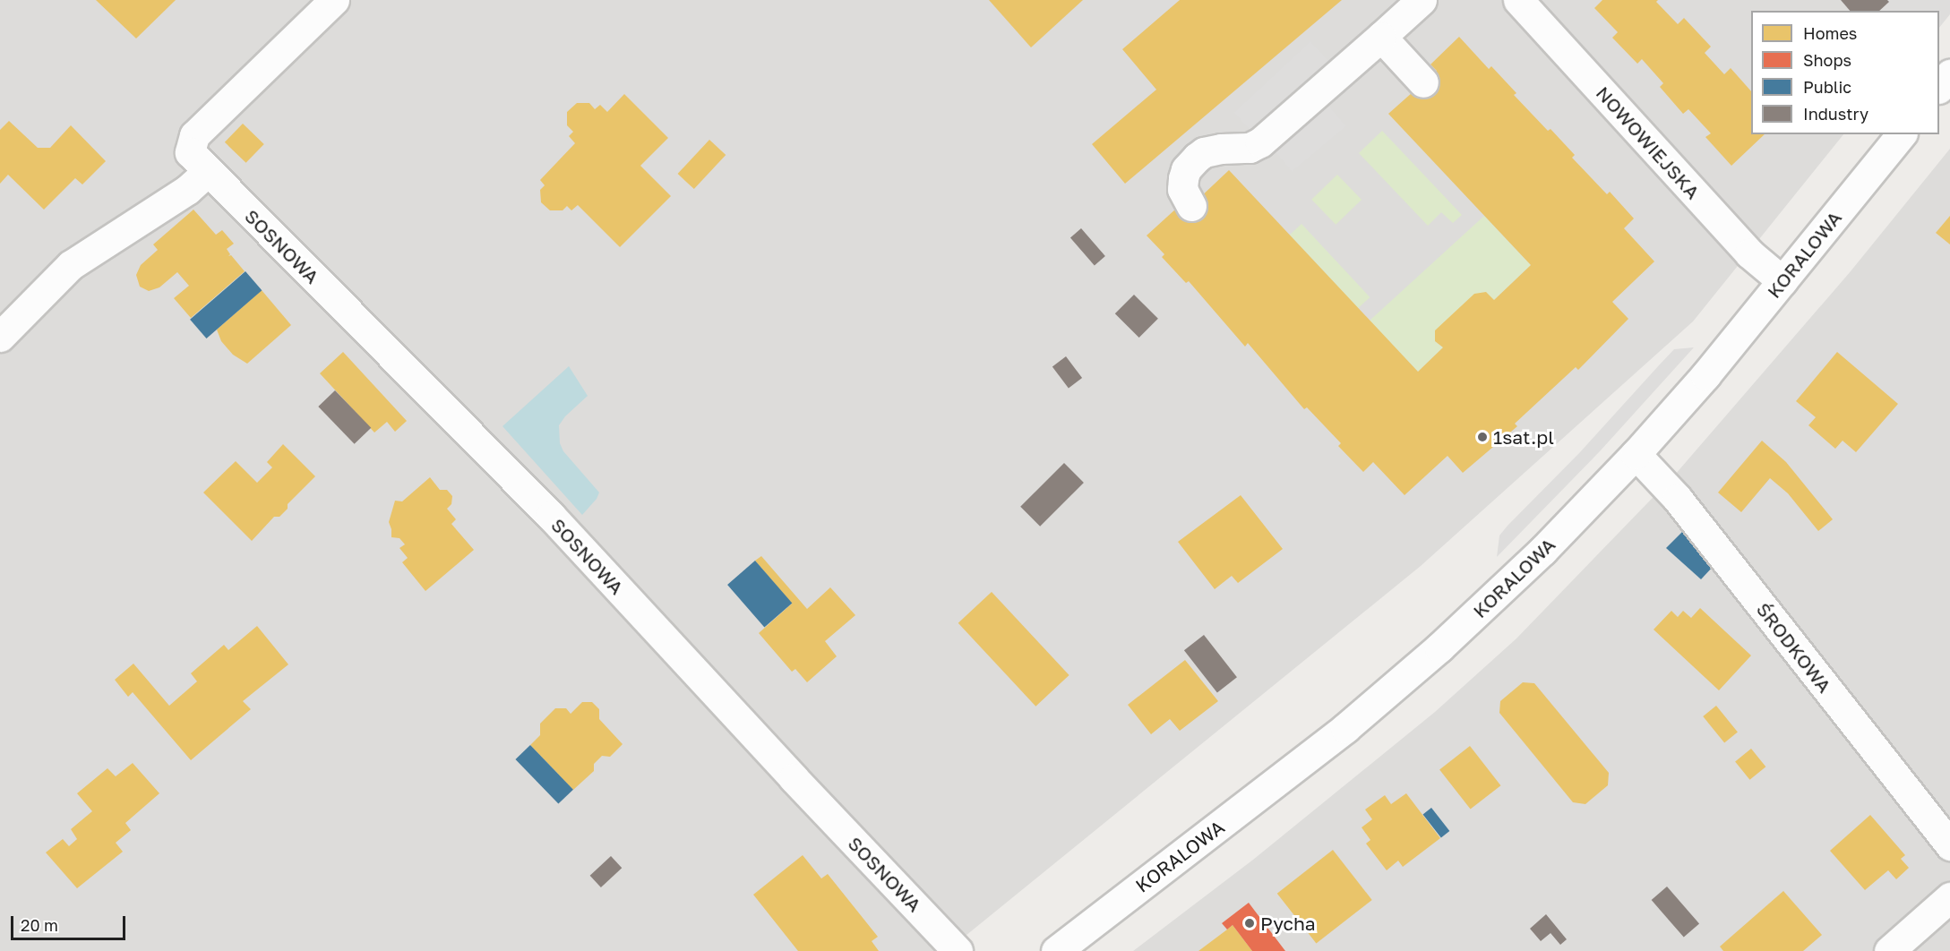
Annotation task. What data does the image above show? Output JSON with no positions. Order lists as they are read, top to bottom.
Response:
{
  "streets": {
    "street": [
      "NOWOWIEJSKA",
      "SOSNOWA",
      "KORALOWA",
      "ŚRODKOWA"
    ]
  },
  "crossings": [
    ["NOWOWIEJSKA", "KORALOWA"],
    ["KORALOWA", "ŚRODKOWA"]
  ],
  "places": ["1sat.pl", "Pycha"],
  "legend": [
    "Homes",
    "Shops",
    "Public",
    "Industry"
  ],
  "scale_bar": "20 m"
}
